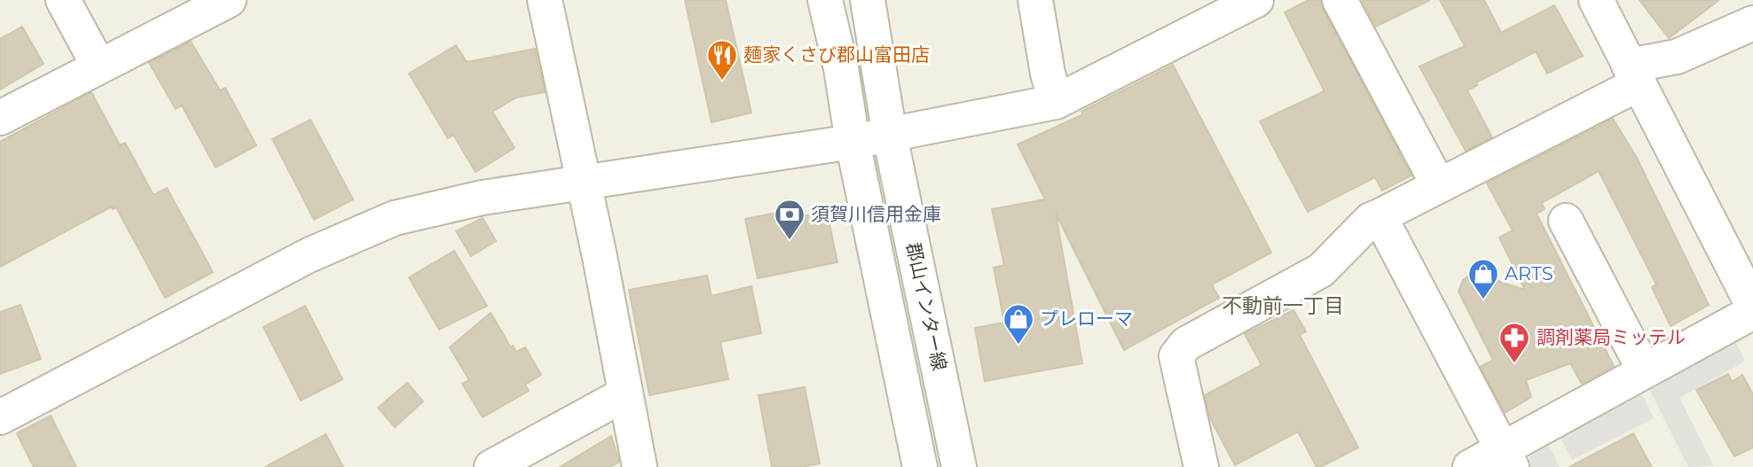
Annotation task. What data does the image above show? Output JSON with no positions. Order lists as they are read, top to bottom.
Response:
{
  "streets": {
    "street": ["郡山インター線"]
  },
  "districts": ["不動前一丁目"],
  "places": {
    "restaurant": ["麺家くさび郡山富田店"],
    "bank": ["須賀川信用金庫"],
    "shop": ["ARTS", "プレローマ"],
    "pharmacy": ["調剤薬局ミッテル"]
  }
}
